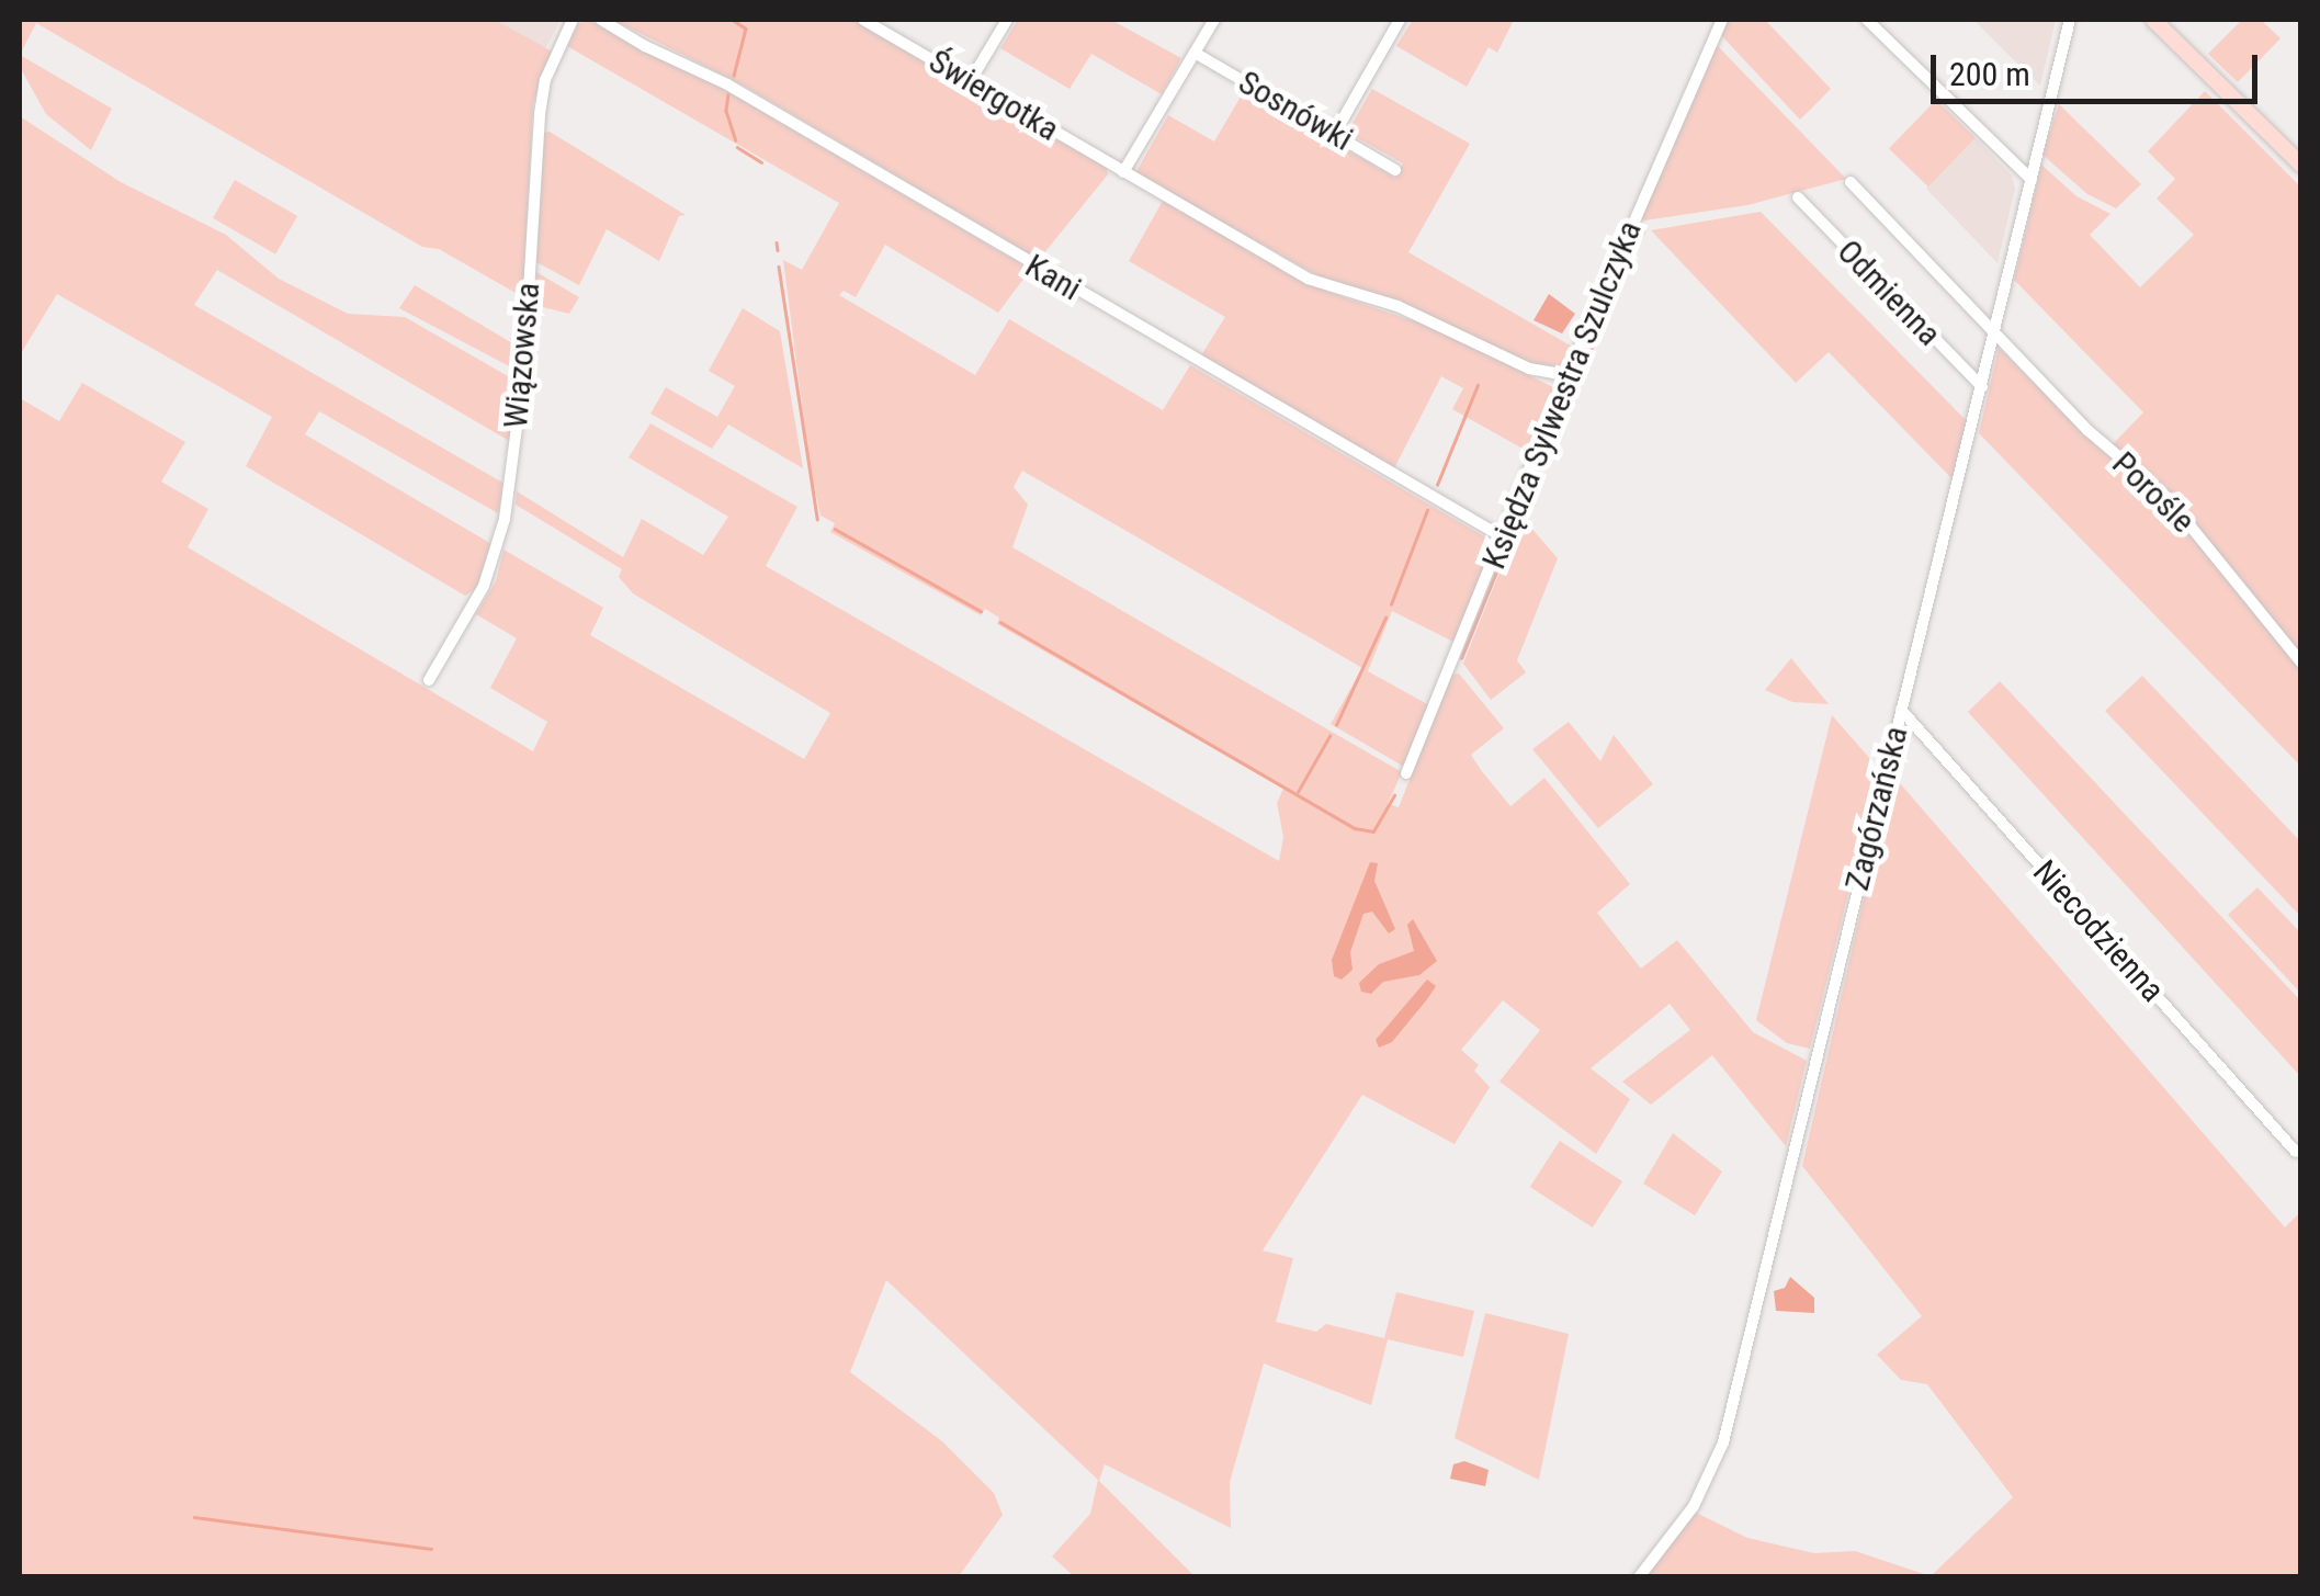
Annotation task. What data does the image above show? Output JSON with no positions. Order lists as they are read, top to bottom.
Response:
{
  "streets": {
    "street": [
      "Świergotka",
      "Sosnówki",
      "Kani",
      "Odmienna",
      "Wiązowska",
      "Księdza Sylwestra Szulczyka",
      "Porośle",
      "Zagórzańska",
      "Niecodzienna"
    ]
  },
  "crossings": [
    ["Świergotka", "Księdza Sylwestra Szulczyka"],
    ["Kani", "Księdza Sylwestra Szulczyka"],
    ["Odmienna", "Zagórzańska"],
    ["Porośle", "Zagórzańska"],
    ["Zagórzańska", "Niecodzienna"]
  ],
  "scale_bar": "200 m"
}
